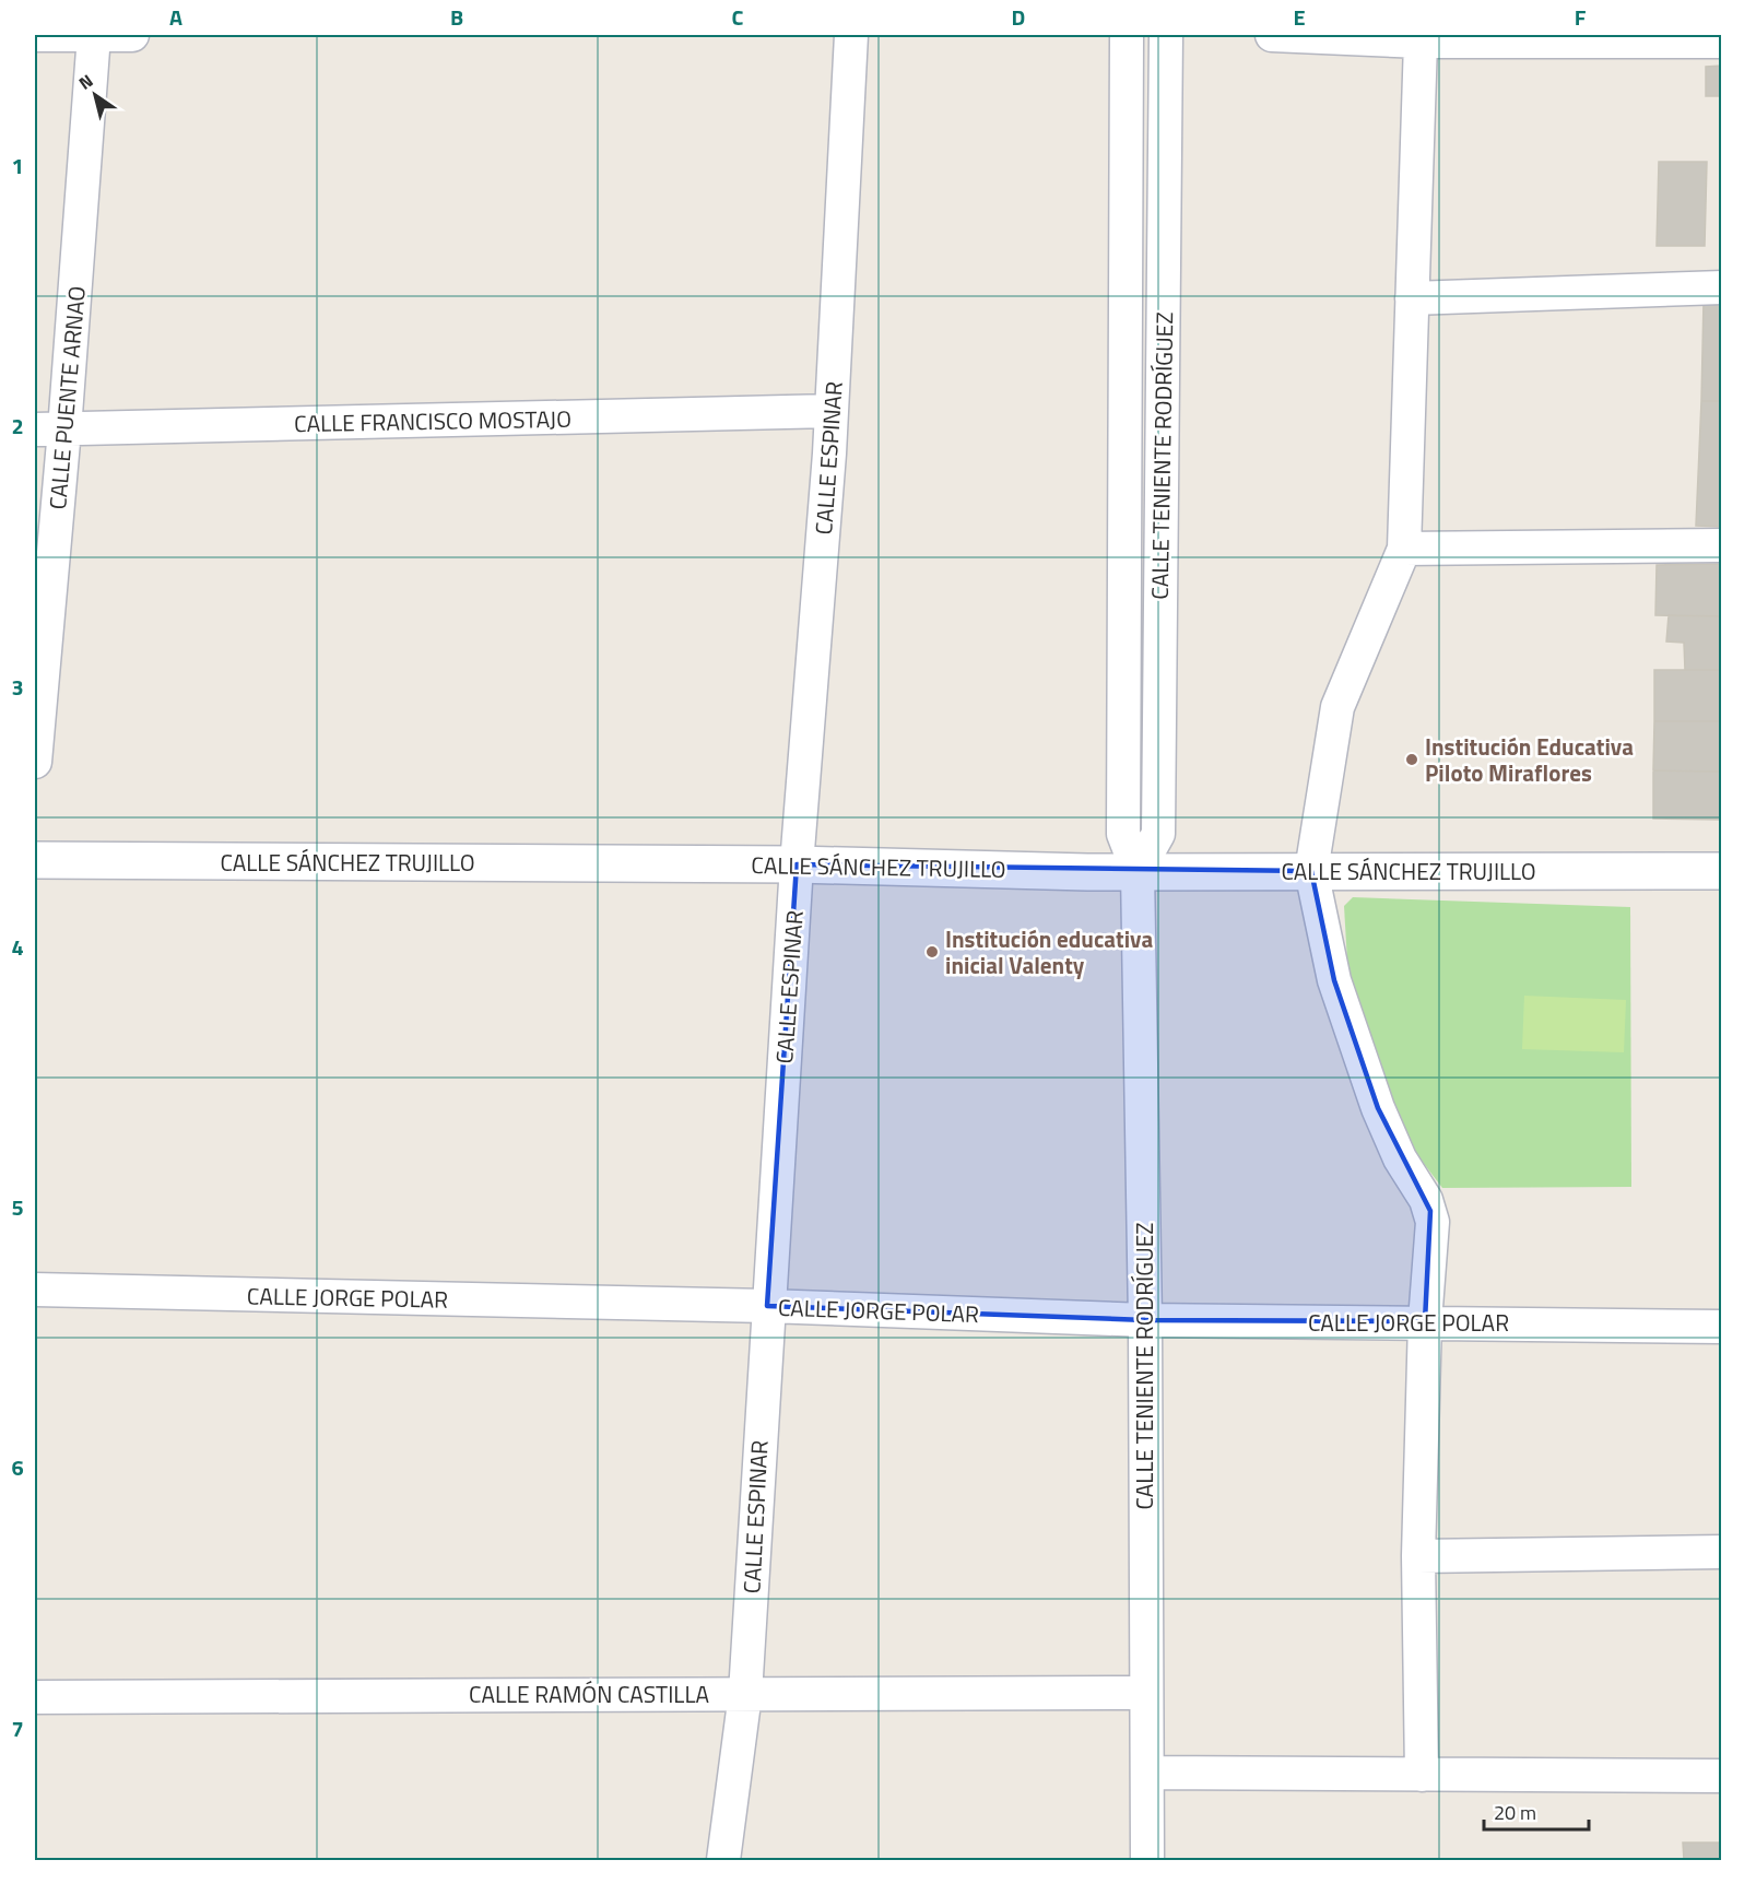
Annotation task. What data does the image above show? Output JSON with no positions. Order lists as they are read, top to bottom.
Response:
{
  "streets": {
    "street": [
      "CALLE PUENTE ARNAO",
      "CALLE FRANCISCO MOSTAJO",
      "CALLE TENIENTE RODRÍGUEZ",
      "CALLE ESPINAR",
      "CALLE SÁNCHEZ TRUJILLO",
      "CALLE JORGE POLAR",
      "CALLE RAMÓN CASTILLA"
    ]
  },
  "crossings": [
    ["CALLE PUENTE ARNAO", "CALLE FRANCISCO MOSTAJO"],
    ["CALLE FRANCISCO MOSTAJO", "CALLE ESPINAR"],
    ["CALLE TENIENTE RODRÍGUEZ", "CALLE SÁNCHEZ TRUJILLO"],
    ["CALLE TENIENTE RODRÍGUEZ", "CALLE JORGE POLAR"],
    ["CALLE TENIENTE RODRÍGUEZ", "CALLE RAMÓN CASTILLA"],
    ["CALLE ESPINAR", "CALLE SÁNCHEZ TRUJILLO"],
    ["CALLE ESPINAR", "CALLE JORGE POLAR"],
    ["CALLE ESPINAR", "CALLE RAMÓN CASTILLA"]
  ],
  "places": ["Institución Educativa Piloto Miraflores", "Institución educativa inicial Valenty"],
  "scale_bar": "20 m",
  "north": "top left",
  "grid": {
    "columns": [
      "A",
      "B",
      "C",
      "D",
      "E",
      "F"
    ],
    "rows": [
      "1",
      "2",
      "3",
      "4",
      "5",
      "6",
      "7"
    ]
  }
}
